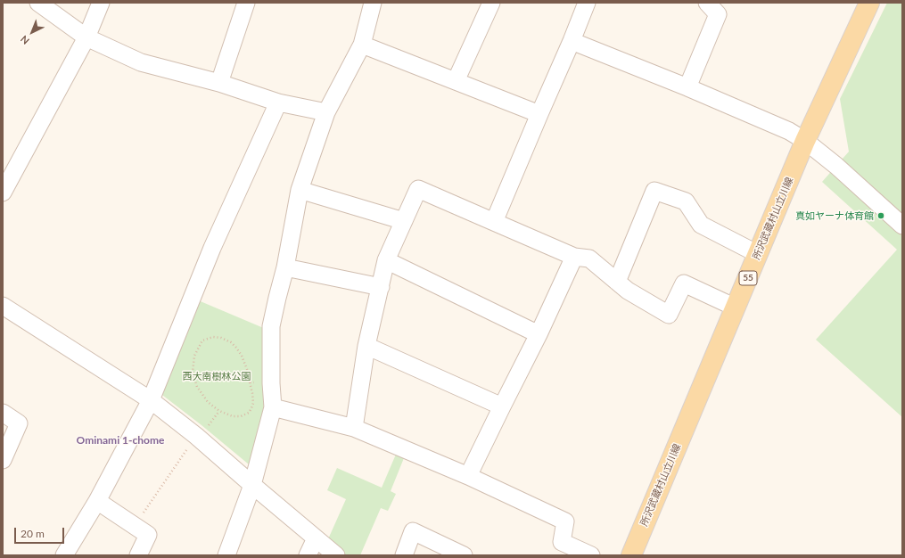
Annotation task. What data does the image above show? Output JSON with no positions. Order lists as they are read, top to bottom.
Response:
{
  "streets": {
    "main road": ["所沢武蔵村山立川線", "55"]
  },
  "districts": ["Ominami 1-chome"],
  "parks": ["西大南樹林公園"],
  "places": ["真如ヤーナ体育館"],
  "scale_bar": "20 m",
  "north": "bottom left"
}
